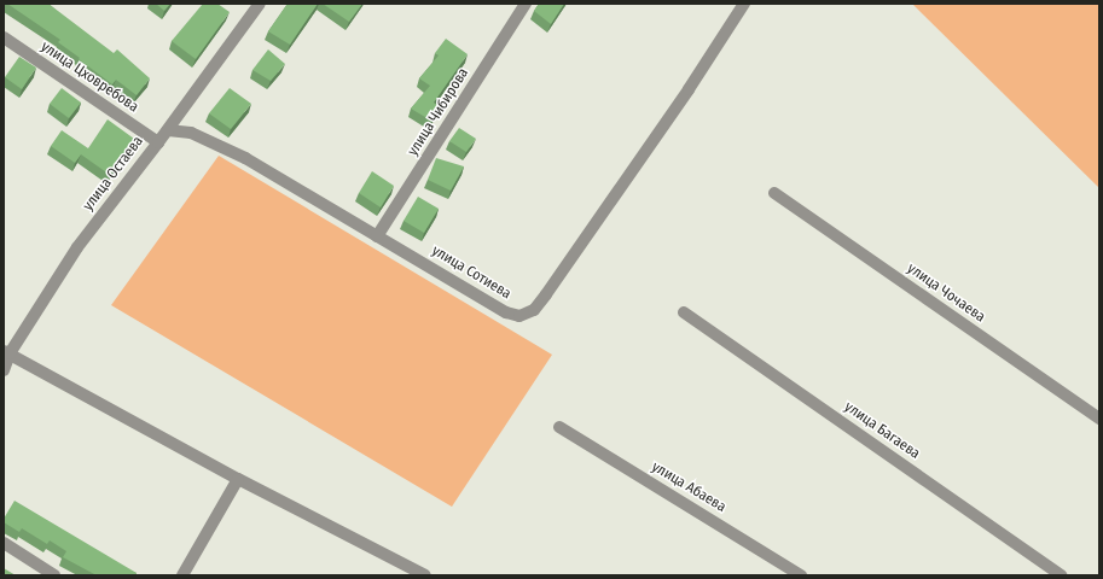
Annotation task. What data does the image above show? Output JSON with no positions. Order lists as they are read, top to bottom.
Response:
{
  "streets": {
    "street": [
      "улица Цховребова",
      "улица Чибирова",
      "улица Остаева",
      "улица Сотиева",
      "улица Чочаева",
      "улица Багаева",
      "улица Абаева"
    ]
  },
  "crossings": [
    ["улица Цховребова", "улица Остаева"],
    ["улица Чибирова", "улица Сотиева"],
    ["улица Остаева", "улица Сотиева"]
  ]
}
